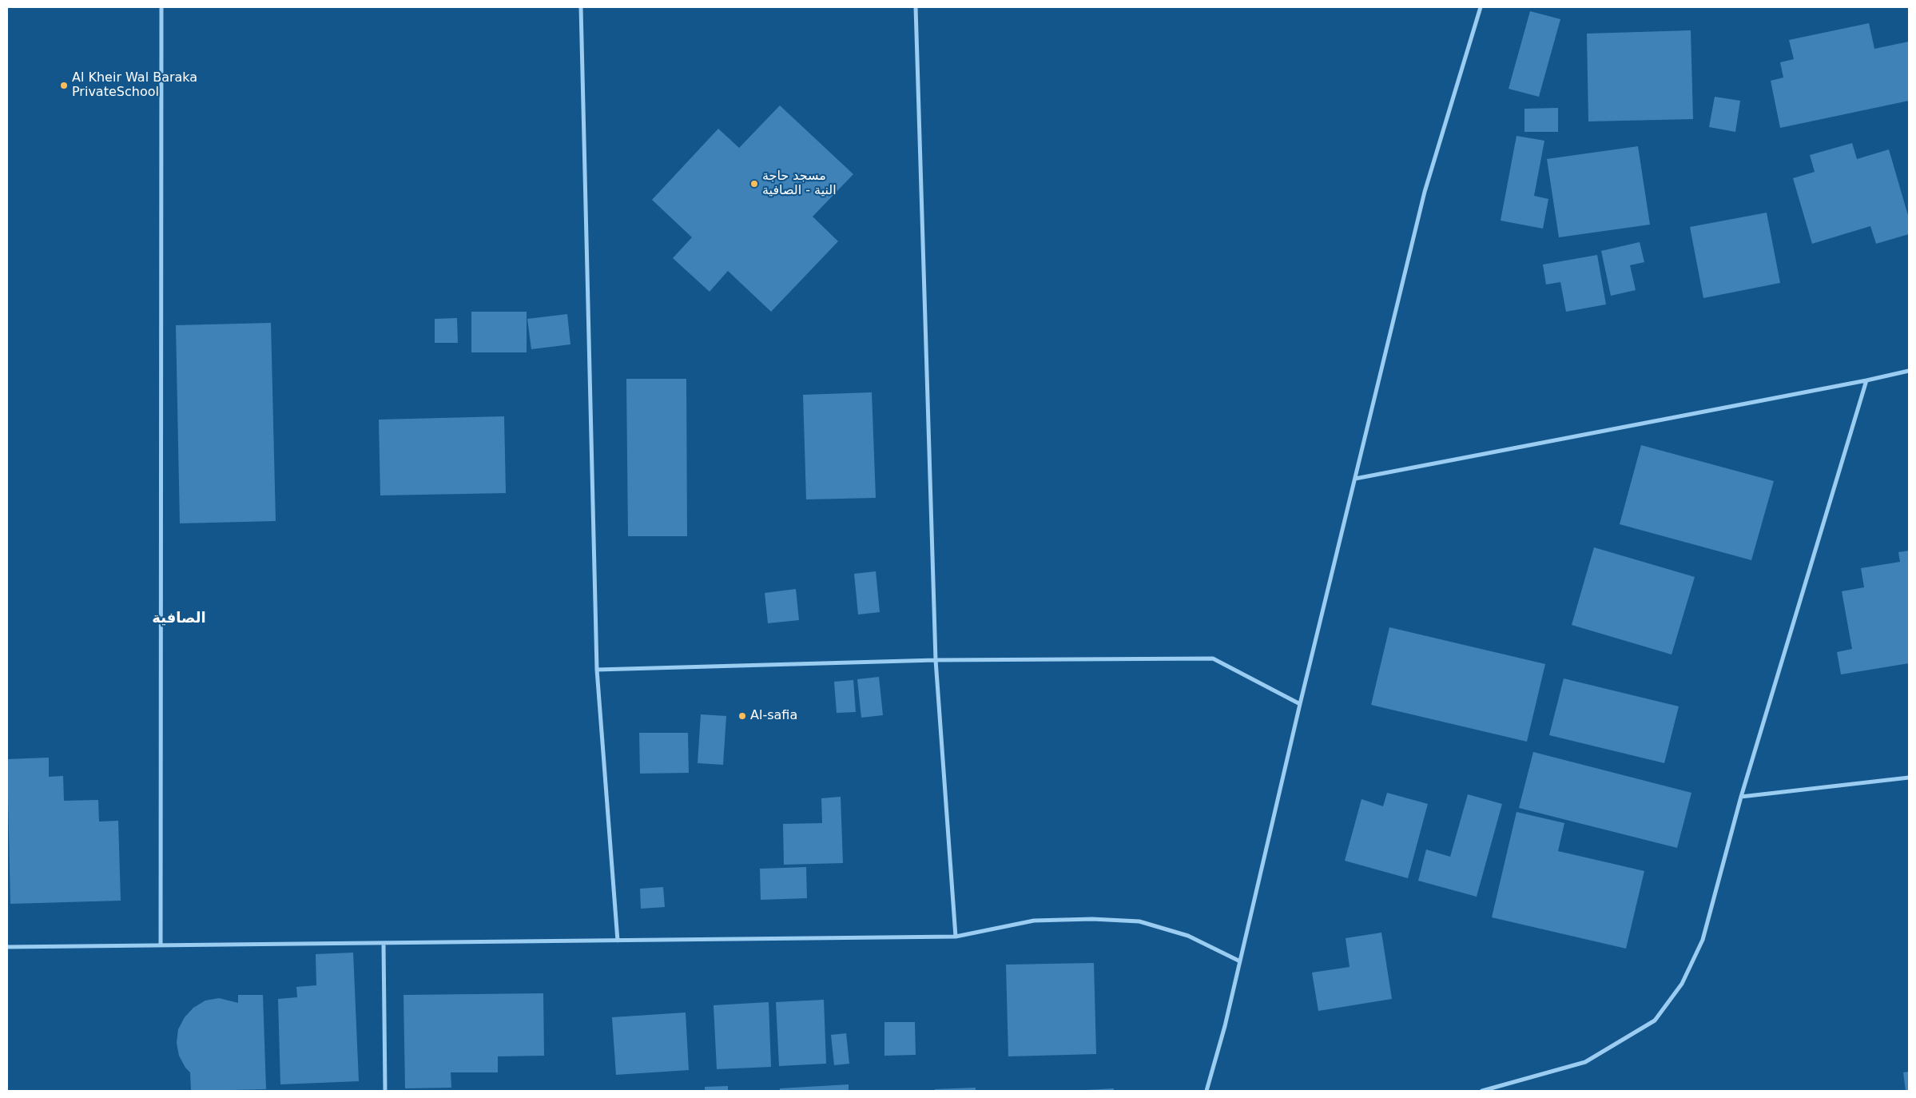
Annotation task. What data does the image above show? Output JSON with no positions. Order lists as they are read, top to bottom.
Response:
{
  "districts": ["الصافية"],
  "places": ["Al Kheir Wal Baraka PrivateSchool", "مسجد حاجة النية - الصافية", "Al-safia"]
}
